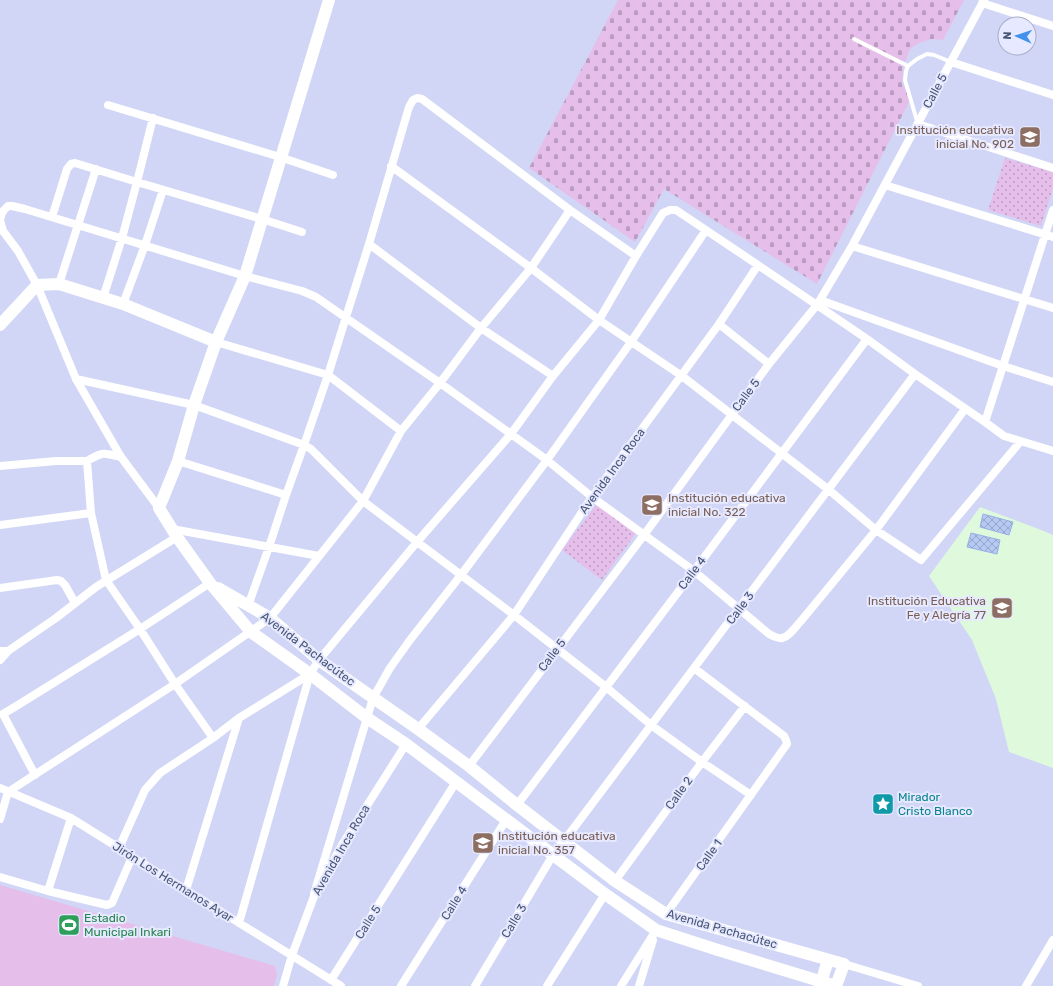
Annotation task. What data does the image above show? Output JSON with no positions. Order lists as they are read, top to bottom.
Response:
{
  "streets": {
    "street": [
      "Calle 5",
      "Avenida Inca Roca",
      "Calle 4",
      "Calle 3",
      "Avenida Pachacútec",
      "Calle 2",
      "Calle 1",
      "Jirón Los Hermanos Ayar"
    ]
  },
  "crossings": [
    ["Calle 5", "Avenida Pachacútec"],
    ["Calle 5", "Jirón Los Hermanos Ayar"],
    ["Avenida Inca Roca", "Avenida Pachacútec"],
    ["Avenida Inca Roca", "Jirón Los Hermanos Ayar"],
    ["Calle 4", "Avenida Pachacútec"],
    ["Calle 3", "Avenida Pachacútec"],
    ["Avenida Pachacútec", "Calle 2"],
    ["Avenida Pachacútec", "Calle 1"],
    ["Calle 2", "Calle 1"]
  ],
  "places": {
    "school or university": [
      "Institución educativa inicial No. 902",
      "Institución educativa inicial No. 322",
      "Institución Educativa Fe y Alegría 77",
      "Institución educativa inicial No. 357"
    ],
    "place": ["Mirador Cristo Blanco"],
    "sports": ["Estadio Municipal Inkari"]
  },
  "north": "left"
}
